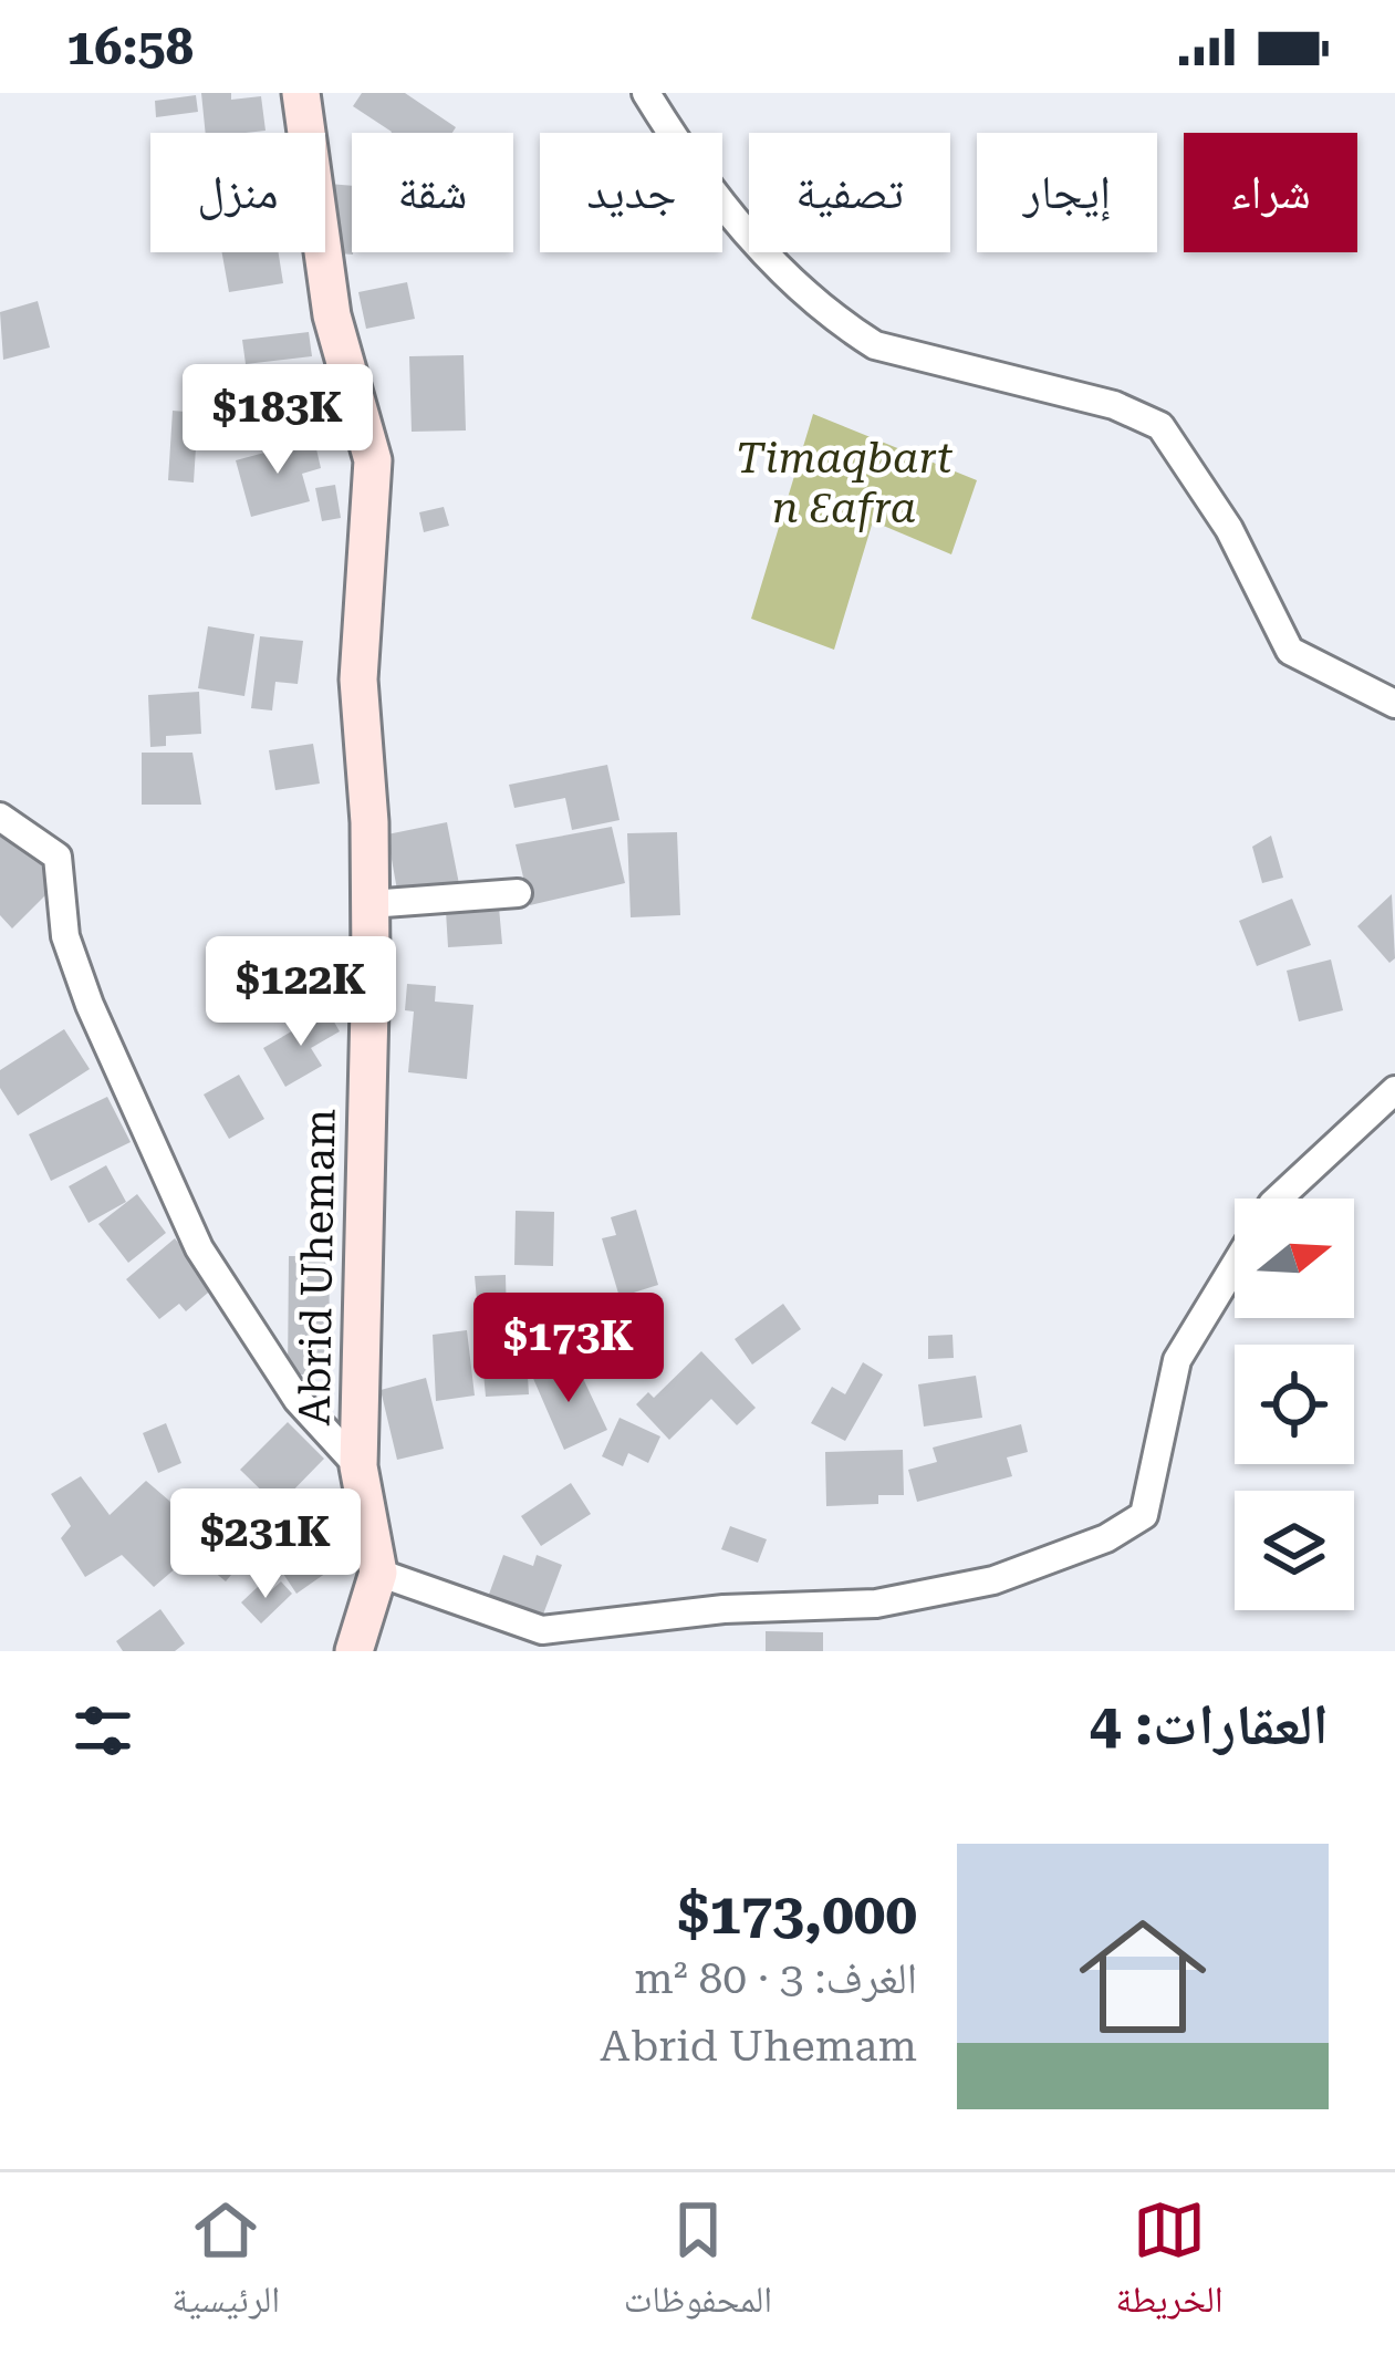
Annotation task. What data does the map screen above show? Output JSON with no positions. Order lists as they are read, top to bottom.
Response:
{
  "streets": {
    "street": ["Abrid Uhemam"]
  },
  "parks": ["Timaqbart n Ɛafra"],
  "north": "right",
  "page": {
    "status": "16:58",
    "chip": [
      "شراء",
      "إيجار",
      "تصفية",
      "جديد",
      "شقة",
      "منزل"
    ],
    "price": [
      "$183K",
      "$122K",
      "$173K",
      "$231K"
    ],
    "heading": "العقارات: 4",
    "list": [
      {
        "name": "$173,000",
        "note": "الغرف: 3 · 80 m² · Abrid Uhemam"
      }
    ],
    "tabs": ["الخريطة", "المحفوظات", "الرئيسية"]
  }
}
